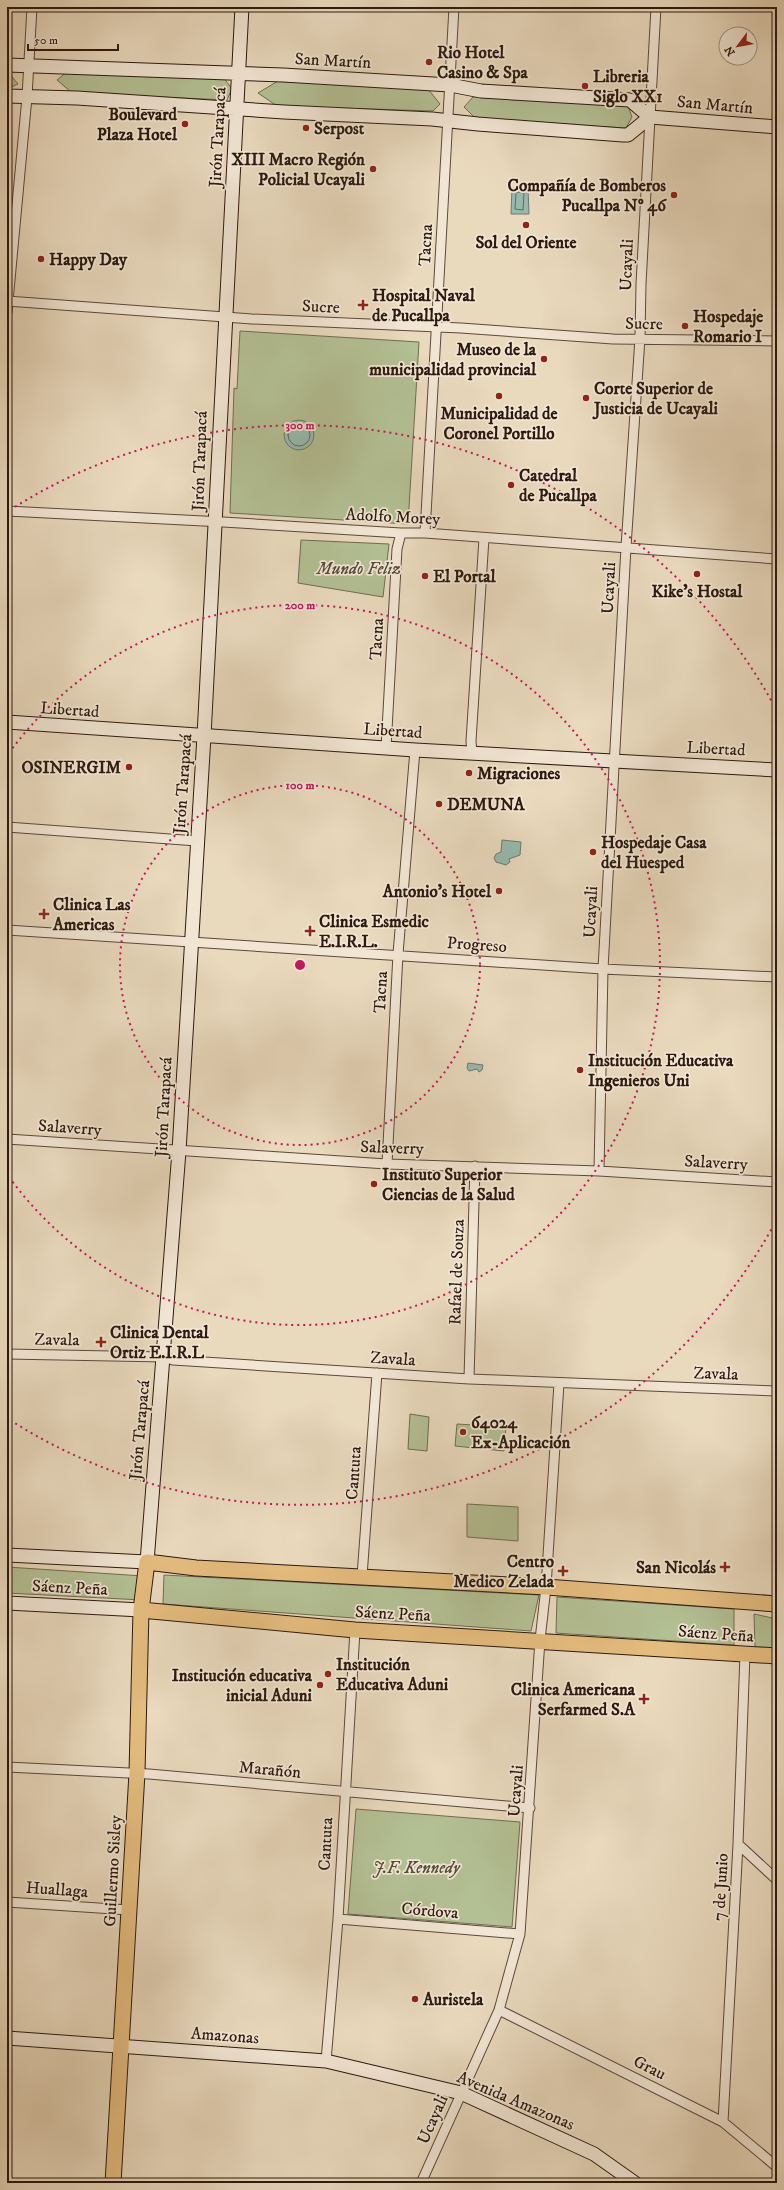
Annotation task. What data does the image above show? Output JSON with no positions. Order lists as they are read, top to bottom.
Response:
{
  "streets": {
    "main road": ["Sáenz Peña", "Guillermo Sisley"],
    "street": [
      "San Martín",
      "Jirón Tarapacá",
      "Tacna",
      "Ucayali",
      "Sucre",
      "Adolfo Morey",
      "Libertad",
      "Progreso",
      "Salaverry",
      "Rafael de Souza",
      "Zavala",
      "Cantuta",
      "Marañón",
      "7 de Junio",
      "Huallaga",
      "Córdova",
      "Amazonas",
      "Grau",
      "Avenida Amazonas"
    ]
  },
  "crossings": [
    ["San Martín", "Jirón Tarapacá"],
    ["San Martín", "Tacna"],
    ["San Martín", "Ucayali"],
    ["Jirón Tarapacá", "Sucre"],
    ["Jirón Tarapacá", "Adolfo Morey"],
    ["Jirón Tarapacá", "Libertad"],
    ["Jirón Tarapacá", "Progreso"],
    ["Jirón Tarapacá", "Salaverry"],
    ["Jirón Tarapacá", "Zavala"],
    ["Jirón Tarapacá", "Sáenz Peña"],
    ["Jirón Tarapacá", "Guillermo Sisley"],
    ["Tacna", "Sucre"],
    ["Tacna", "Adolfo Morey"],
    ["Tacna", "Libertad"],
    ["Tacna", "Progreso"],
    ["Tacna", "Salaverry"],
    ["Ucayali", "Sucre"],
    ["Ucayali", "Adolfo Morey"],
    ["Ucayali", "Libertad"],
    ["Ucayali", "Progreso"],
    ["Ucayali", "Salaverry"],
    ["Ucayali", "Zavala"],
    ["Ucayali", "Sáenz Peña"],
    ["Ucayali", "Marañón"],
    ["Ucayali", "Córdova"],
    ["Ucayali", "Grau"],
    ["Ucayali", "Avenida Amazonas"],
    ["Salaverry", "Rafael de Souza"],
    ["Rafael de Souza", "Zavala"],
    ["Zavala", "Cantuta"],
    ["Cantuta", "Sáenz Peña"],
    ["Cantuta", "Marañón"],
    ["Cantuta", "Córdova"],
    ["Cantuta", "Amazonas"],
    ["Cantuta", "Avenida Amazonas"],
    ["Sáenz Peña", "Guillermo Sisley"],
    ["Sáenz Peña", "7 de Junio"],
    ["Marañón", "Guillermo Sisley"],
    ["Guillermo Sisley", "Huallaga"],
    ["Guillermo Sisley", "Amazonas"],
    ["7 de Junio", "Grau"],
    ["Amazonas", "Avenida Amazonas"]
  ],
  "parks": ["Mundo Feliz", "J.F. Kennedy"],
  "places": {
    "other": [
      "Rio Hotel Casino & Spa",
      "Libreria Siglo XX1",
      "Boulevard Plaza Hotel",
      "Serpost",
      "XIII Macro Región Policial Ucayali",
      "Compañía de Bomberos Pucallpa Nº 46",
      "Sol del Oriente",
      "Happy Day",
      "Hospedaje Romario I",
      "Museo de la municipalidad provincial",
      "Municipalidad de Coronel Portillo",
      "Corte Superior de Justicia de Ucayali",
      "Catedral de Pucallpa",
      "Kike's Hostal",
      "El Portal",
      "OSINERGIM",
      "Migraciones",
      "DEMUNA",
      "Hospedaje Casa del Huesped",
      "Antonio's Hotel",
      "Institución Educativa Ingenieros Uni",
      "Instituto Superior Ciencias de la Salud",
      "64024 Ex-Aplicación",
      "Institución Educativa Aduni",
      "Institución educativa inicial Aduni",
      "Auristela"
    ],
    "health": [
      "Hospital Naval de Pucallpa",
      "Clinica Las Americas",
      "Clinica Esmedic E.I.R.L.",
      "Clinica Dental Ortiz E.I.R.L",
      "San Nicolás",
      "Centro Medico Zelada",
      "Clinica Americana Serfarmed S.A"
    ]
  },
  "scale_bar": "50 m",
  "north": "bottom left",
  "rings": ["300 m", "200 m", "100 m"]
}
